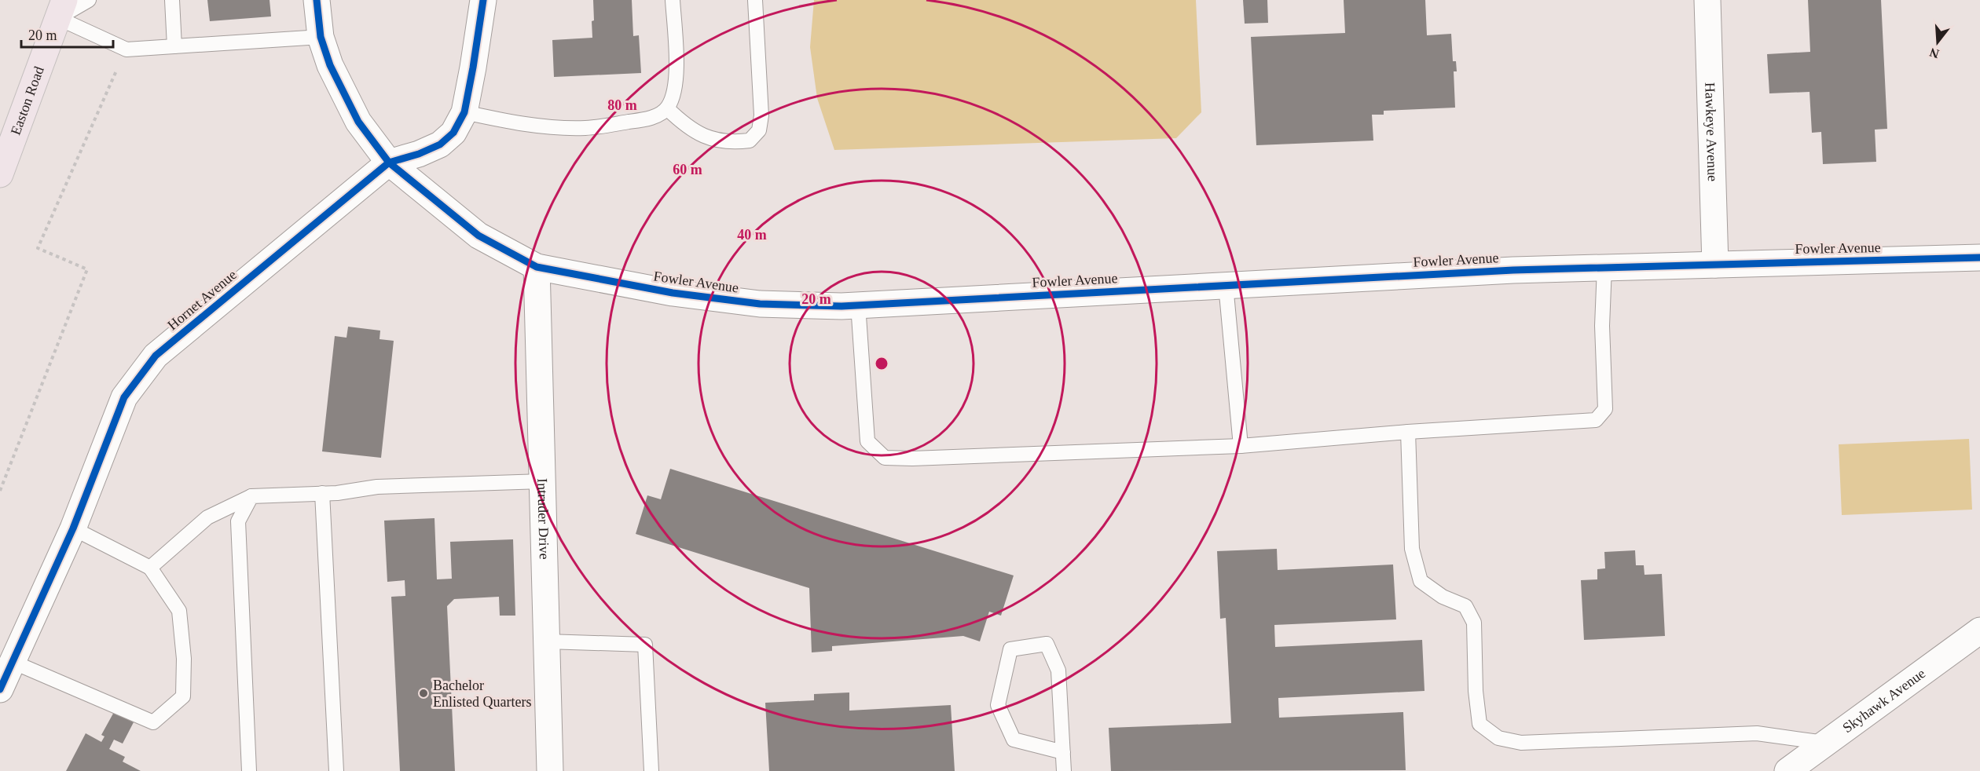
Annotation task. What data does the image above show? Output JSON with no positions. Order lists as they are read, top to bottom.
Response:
{
  "streets": {
    "highway": ["Easton Road"],
    "street": [
      "Hawkeye Avenue",
      "Fowler Avenue",
      "Hornet Avenue",
      "Intruder Drive",
      "Skyhawk Avenue"
    ]
  },
  "crossings": [
    ["Hawkeye Avenue", "Fowler Avenue"],
    ["Fowler Avenue", "Hornet Avenue"],
    ["Fowler Avenue", "Intruder Drive"]
  ],
  "places": ["Bachelor Enlisted Quarters"],
  "scale_bar": "20 m",
  "north": "bottom",
  "rings": [
    "80 m",
    "60 m",
    "40 m",
    "20 m"
  ]
}
